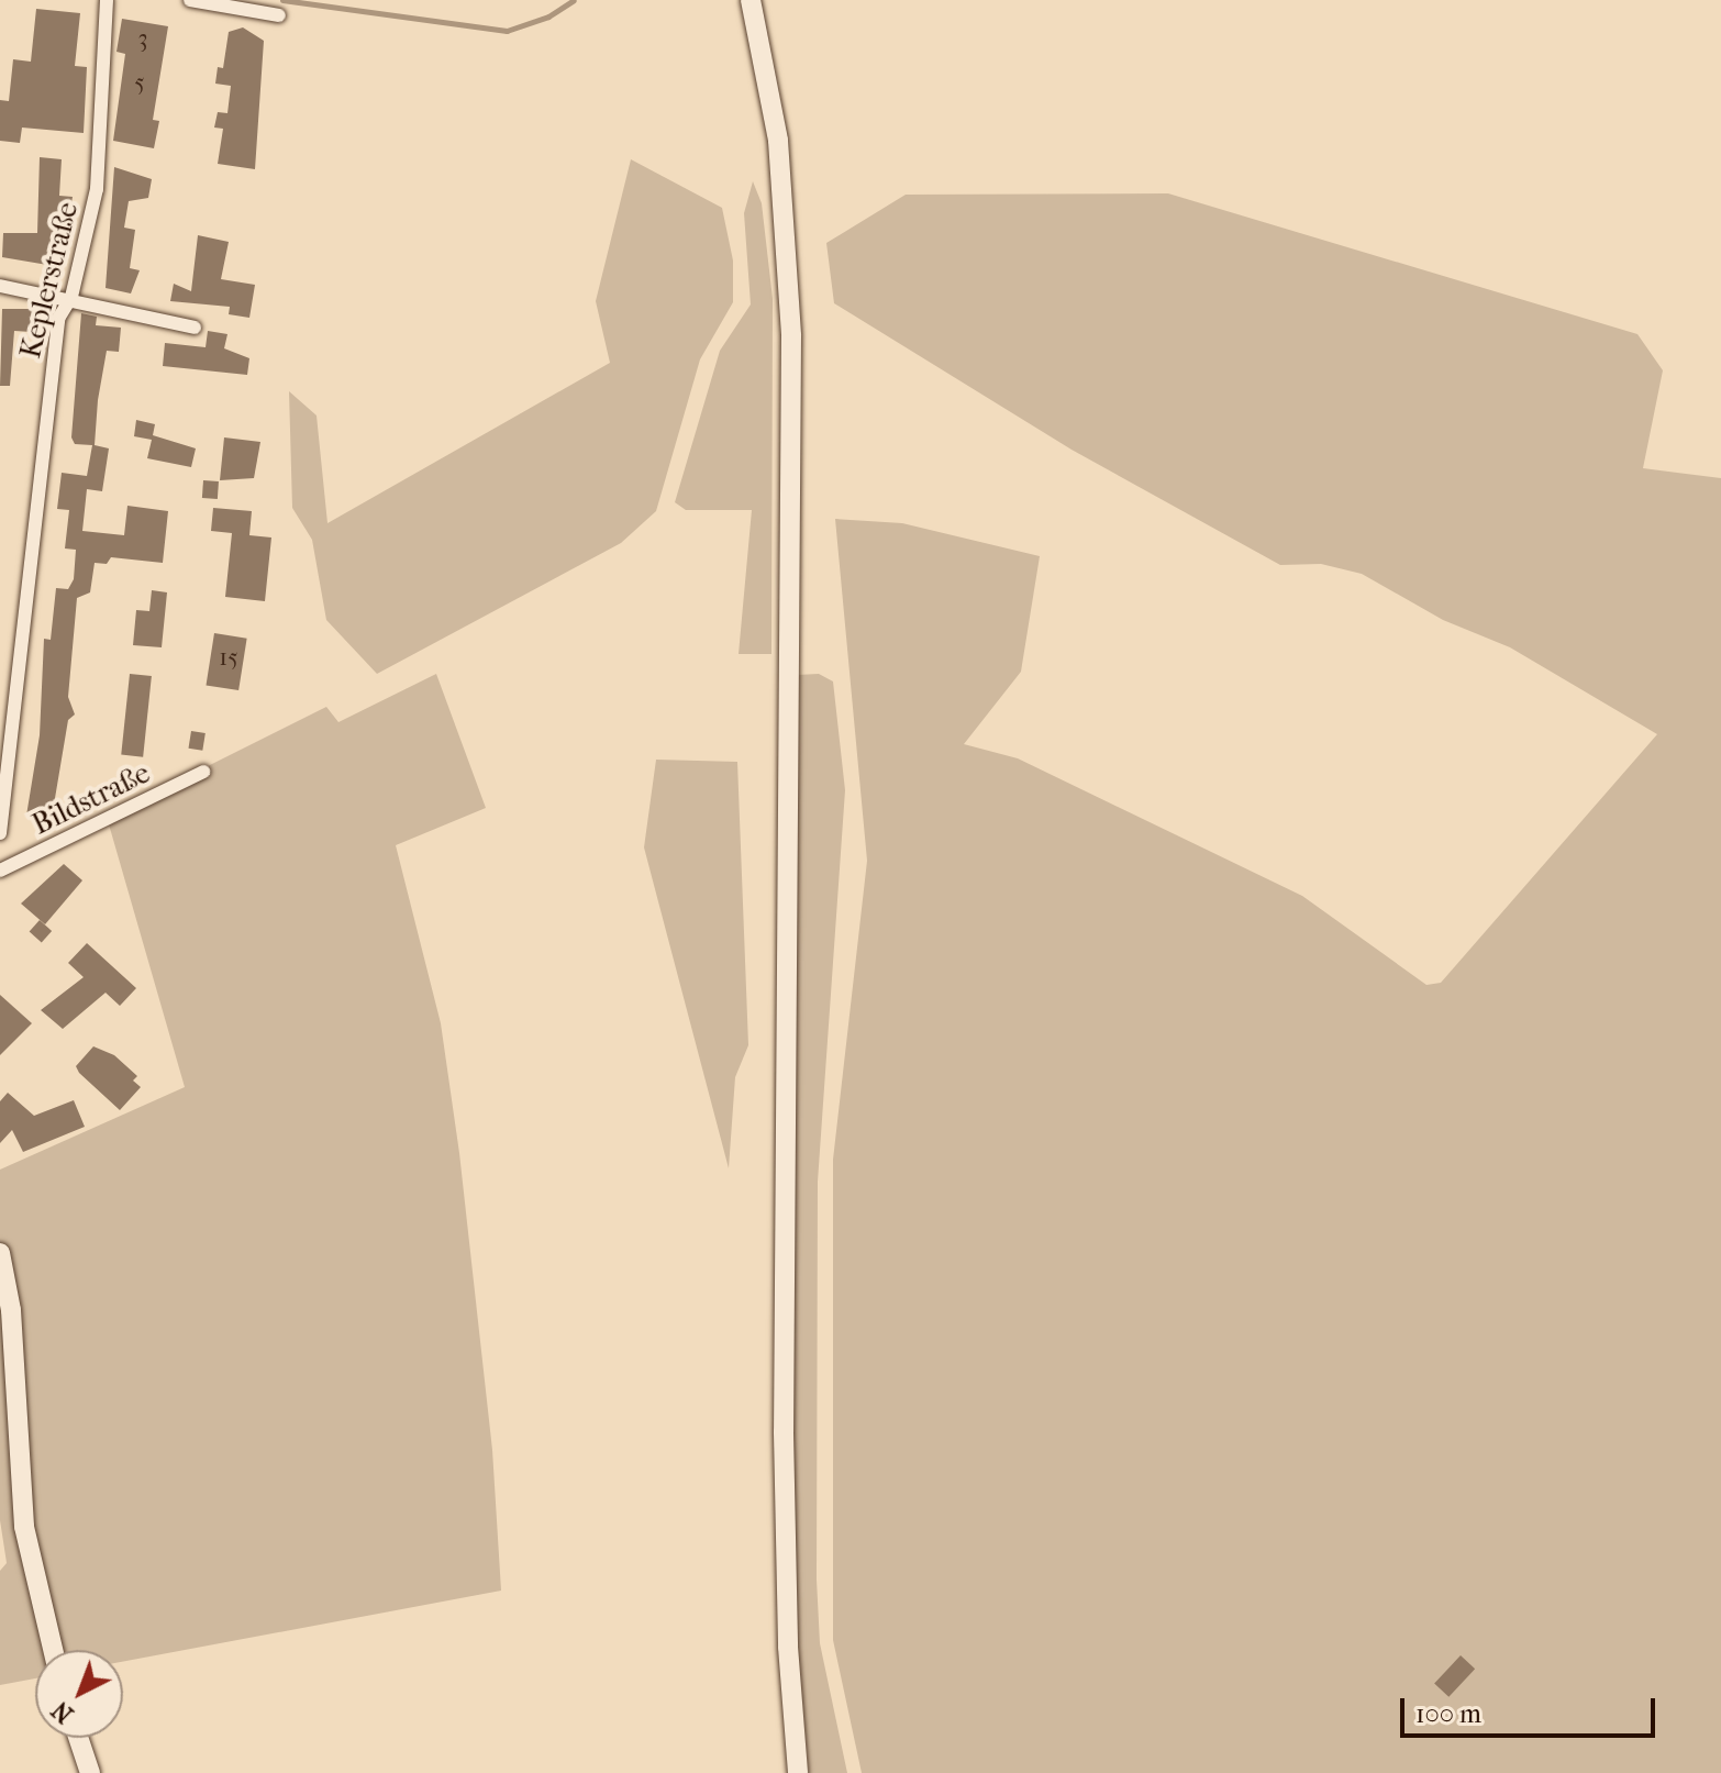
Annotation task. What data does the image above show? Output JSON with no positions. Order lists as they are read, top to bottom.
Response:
{
  "streets": {
    "street": ["Keplerstraße", "Bildstraße"]
  },
  "house_numbers": ["3", "5", "15"],
  "scale_bar": "100 m",
  "north": "bottom left"
}
